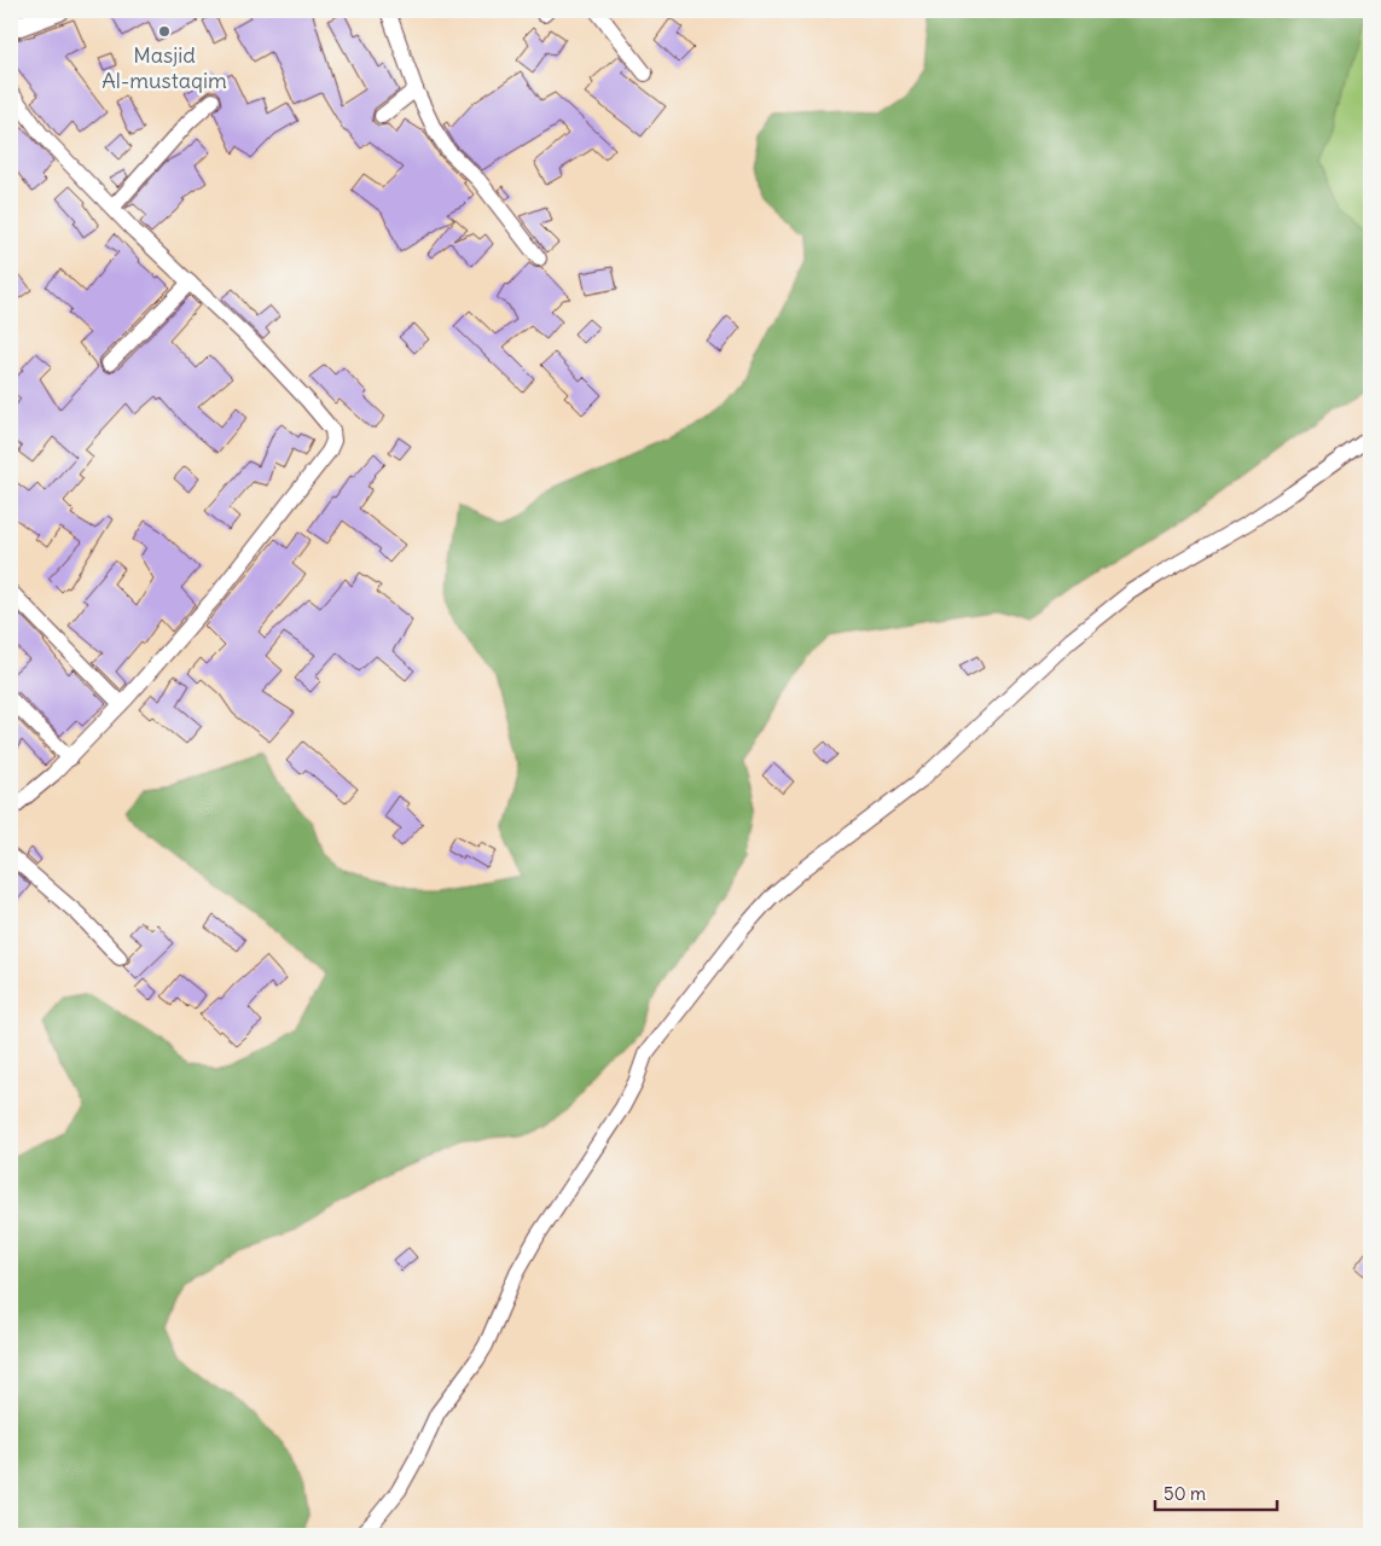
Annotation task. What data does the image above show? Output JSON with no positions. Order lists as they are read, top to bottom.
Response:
{
  "places": ["Masjid Al-mustaqim"],
  "scale_bar": "50 m"
}
